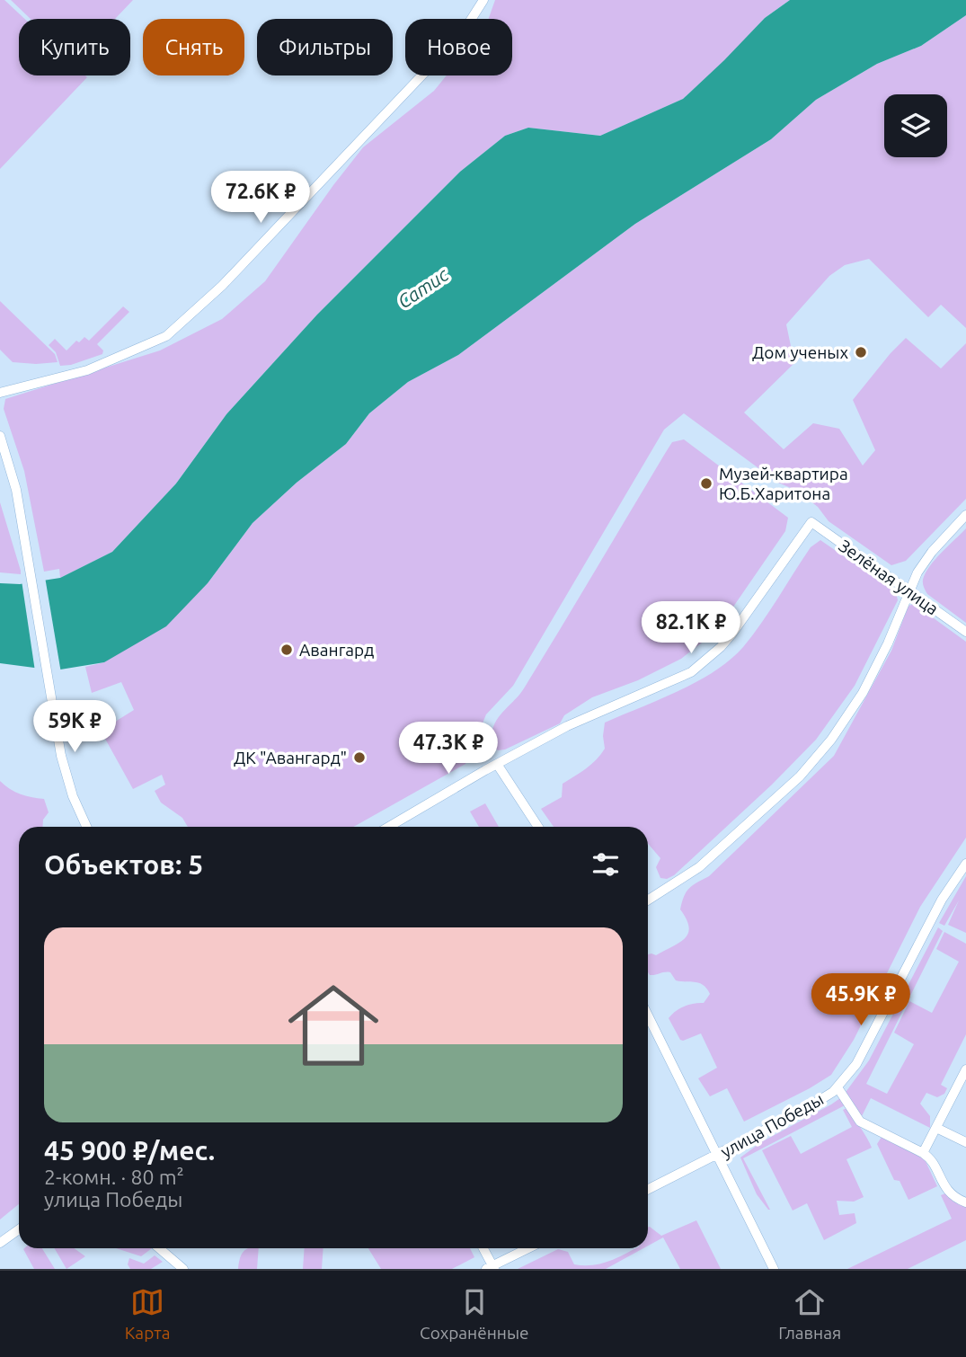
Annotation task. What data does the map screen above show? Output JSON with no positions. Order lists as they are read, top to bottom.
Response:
{
  "streets": {
    "street": ["Зелёная улица", "улица Победы"]
  },
  "water": ["Сатис"],
  "places": [
    "Дом ученых",
    "Музей-квартира Ю.Б.Харитона",
    "Авангард",
    "ДК \"Авангард\""
  ],
  "page": {
    "chip": [
      "Купить",
      "Снять",
      "Фильтры",
      "Новое"
    ],
    "price": [
      "72.6K ₽",
      "82.1K ₽",
      "59K ₽",
      "47.3K ₽",
      "45.9K ₽"
    ],
    "heading": "Объектов: 5",
    "list": [
      {
        "name": "45 900 ₽/мес.",
        "note": "2-комн. · 80 m² · улица Победы"
      }
    ],
    "tabs": ["Карта", "Сохранённые", "Главная"]
  }
}
